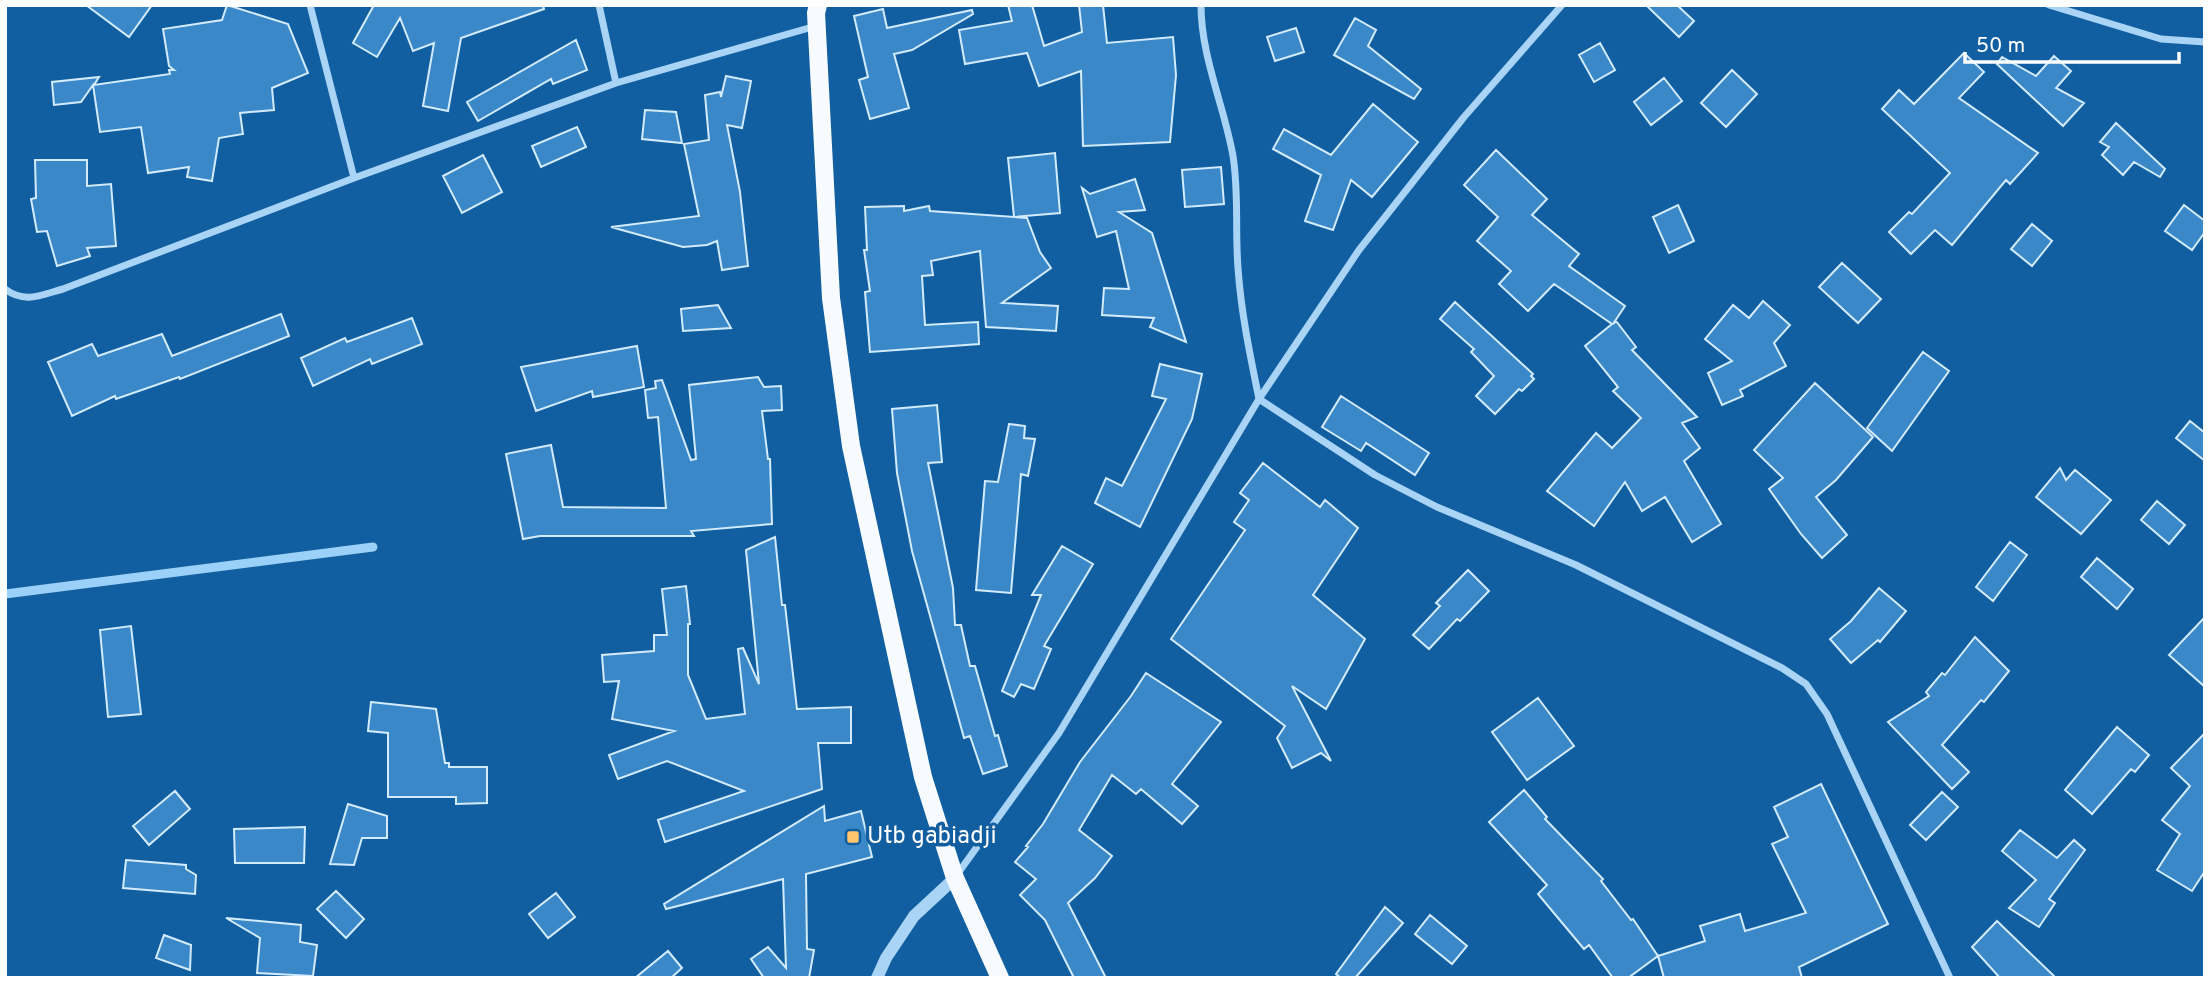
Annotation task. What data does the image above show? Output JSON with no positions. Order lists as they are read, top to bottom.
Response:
{
  "places": {
    "transit": ["Utb gabiadji"]
  },
  "scale_bar": "50 m"
}
